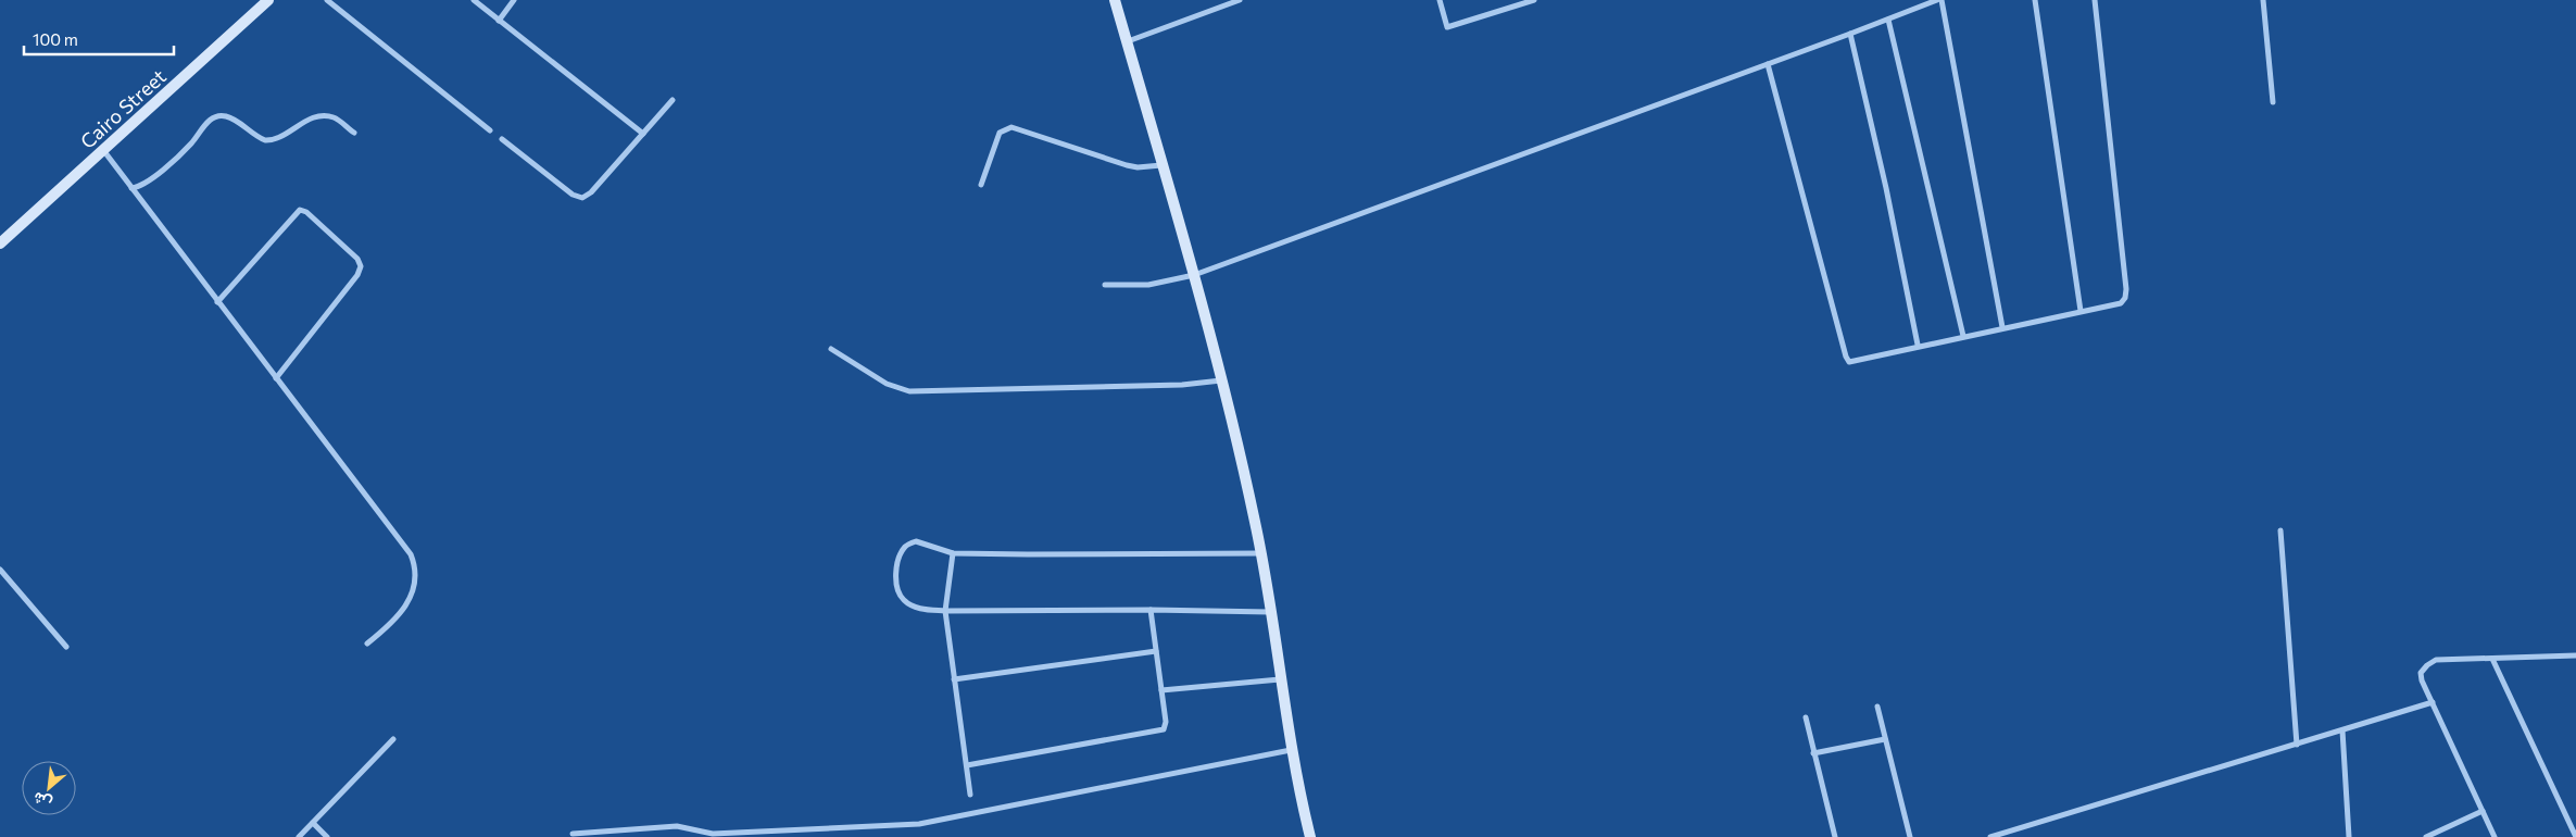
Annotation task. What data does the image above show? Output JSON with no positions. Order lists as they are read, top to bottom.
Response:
{
  "streets": {
    "main road": ["Cairo Street"]
  },
  "scale_bar": "100 m",
  "north": "bottom left"
}
